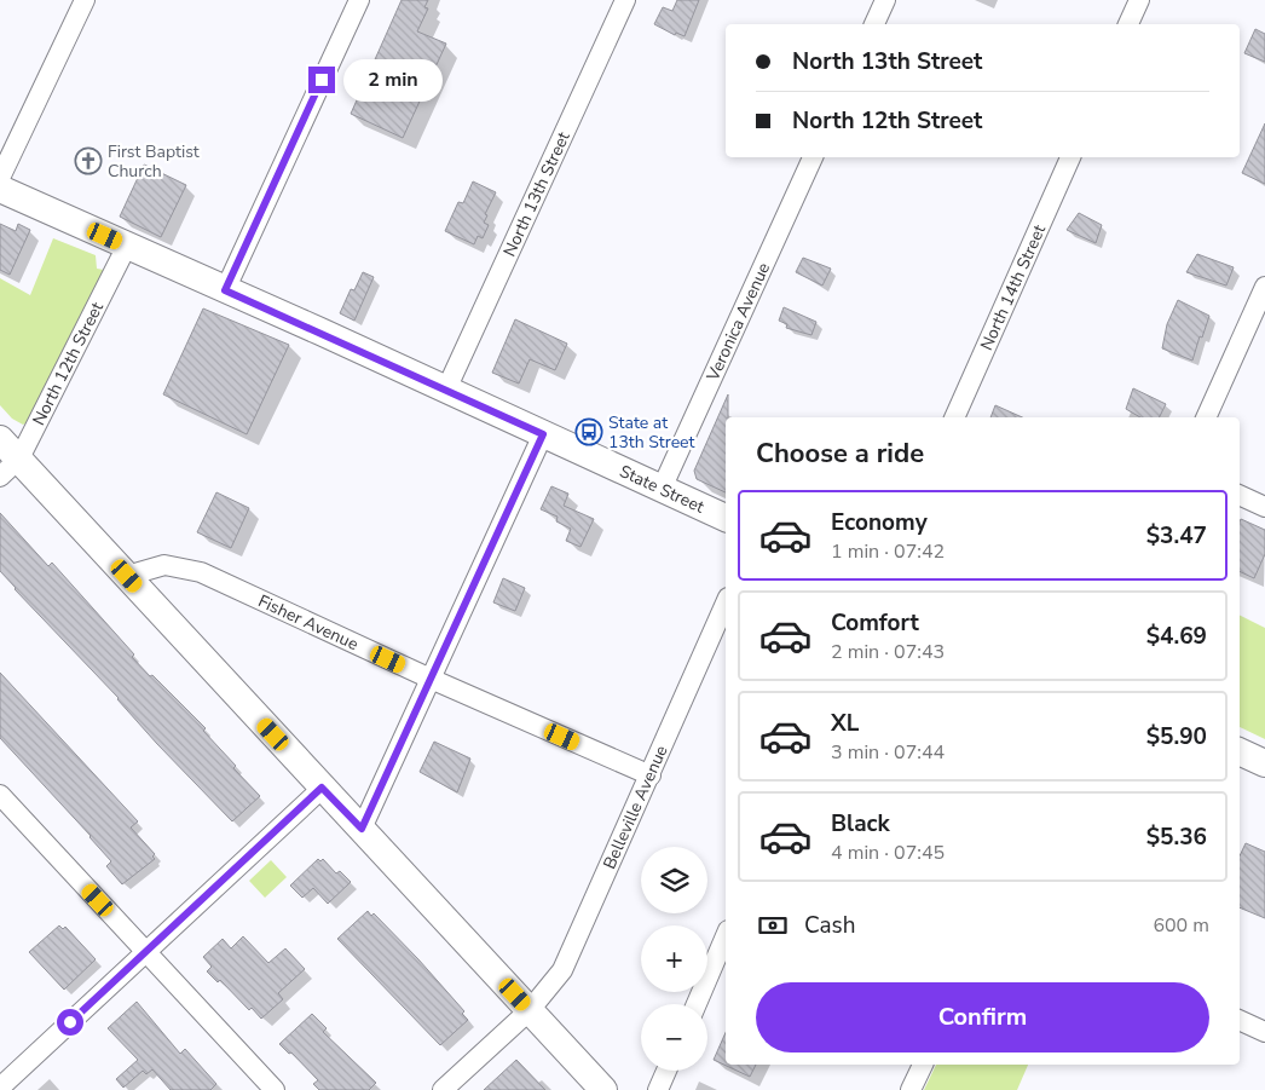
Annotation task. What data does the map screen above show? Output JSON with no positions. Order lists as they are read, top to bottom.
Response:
{
  "streets": {
    "street": [
      "North 13th Street",
      "North 14th Street",
      "Veronica Avenue",
      "North 12th Street",
      "State Street",
      "Fisher Avenue",
      "Belleville Avenue"
    ]
  },
  "crossings": [
    ["North 13th Street", "State Street"],
    ["Veronica Avenue", "State Street"],
    ["North 12th Street", "State Street"],
    ["Fisher Avenue", "Belleville Avenue"]
  ],
  "places": {
    "church": ["First Baptist Church"],
    "bus stop": ["State at 13th Street"]
  },
  "page": {
    "banner": ["North 13th Street", "North 12th Street"],
    "bubble": "2 min",
    "heading": "Choose a ride",
    "list": [
      {
        "name": "Economy",
        "note": "1 min · 07:42",
        "value": "$3.47"
      },
      {
        "name": "Comfort",
        "note": "2 min · 07:43",
        "value": "$4.69"
      },
      {
        "name": "XL",
        "note": "3 min · 07:44",
        "value": "$5.90"
      },
      {
        "name": "Black",
        "note": "4 min · 07:45",
        "value": "$5.36"
      }
    ],
    "map_buttons": ["+", "−"],
    "pay": ["Cash", "600 m"],
    "buttons": "Confirm"
  }
}
